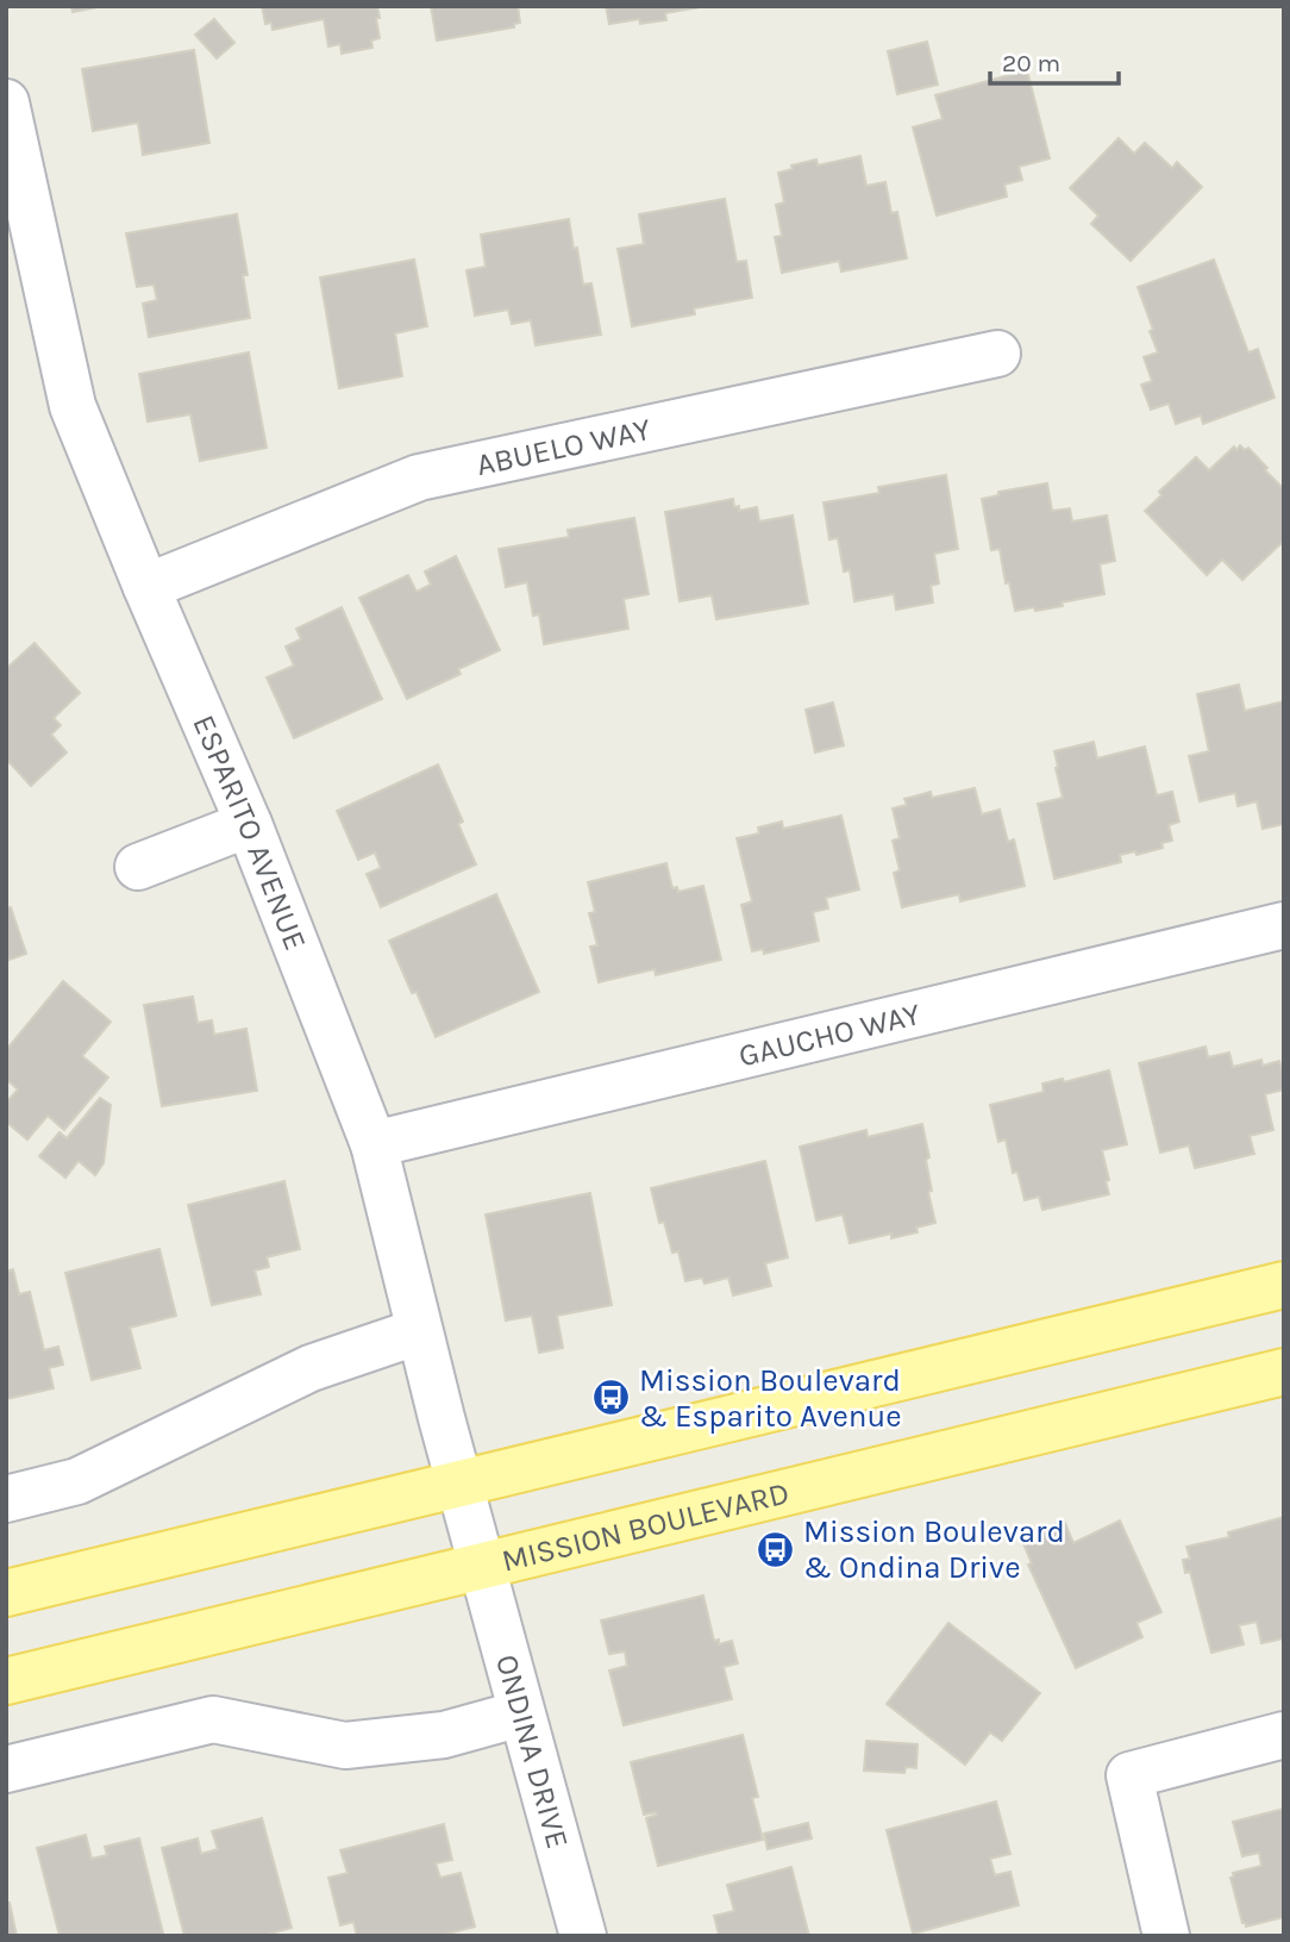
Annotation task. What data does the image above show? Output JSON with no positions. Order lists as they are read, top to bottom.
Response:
{
  "streets": {
    "main road": ["MISSION BOULEVARD"],
    "street": [
      "ABUELO WAY",
      "ESPARITO AVENUE",
      "GAUCHO WAY",
      "ONDINA DRIVE"
    ]
  },
  "crossings": [
    ["ABUELO WAY", "ESPARITO AVENUE"],
    ["ESPARITO AVENUE", "GAUCHO WAY"],
    ["ESPARITO AVENUE", "MISSION BOULEVARD"],
    ["ESPARITO AVENUE", "ONDINA DRIVE"],
    ["MISSION BOULEVARD", "ONDINA DRIVE"]
  ],
  "places": {
    "bus stop": ["Mission Boulevard & Esparito Avenue", "Mission Boulevard & Ondina Drive"]
  },
  "scale_bar": "20 m"
}
